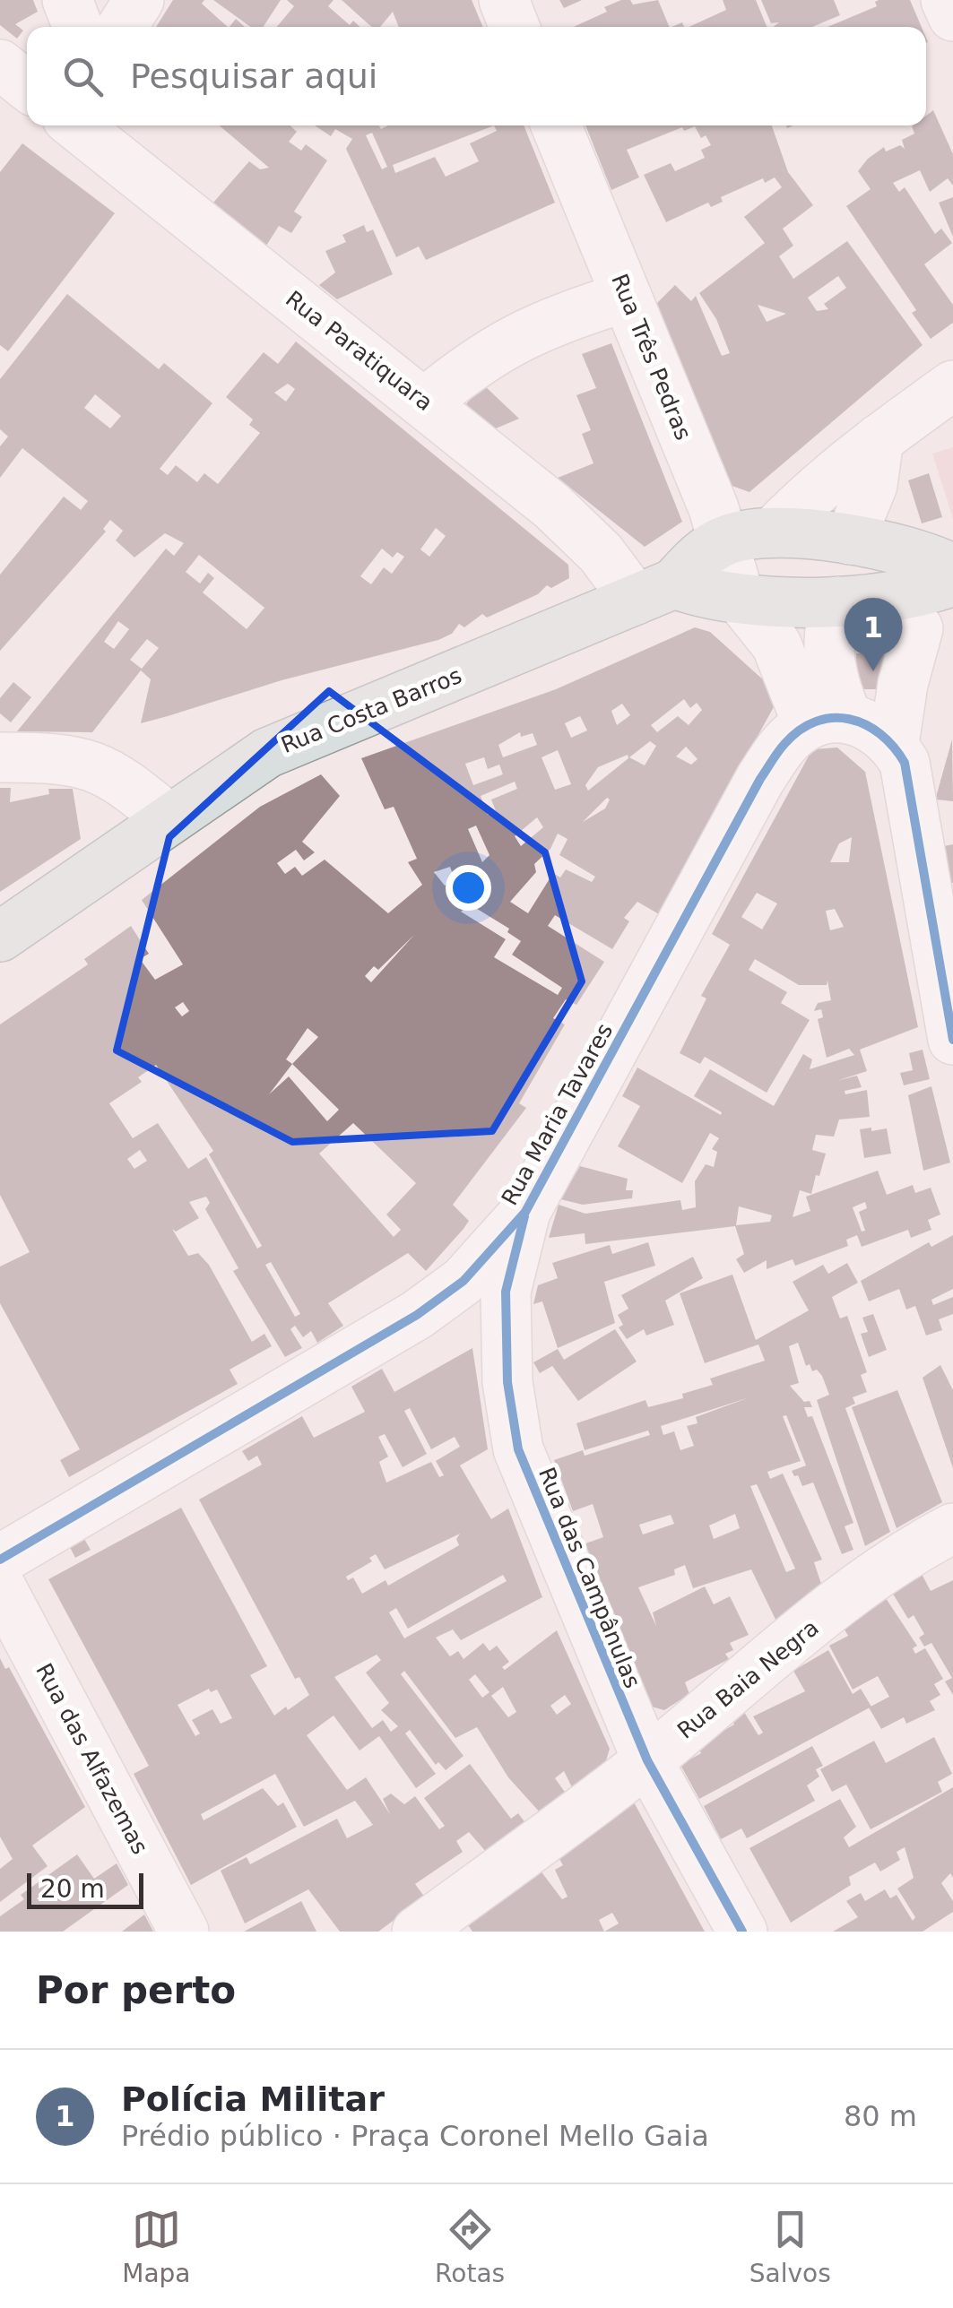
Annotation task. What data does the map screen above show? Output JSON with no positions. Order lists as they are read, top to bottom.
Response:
{
  "streets": {
    "main road": ["Rua Costa Barros"],
    "street": [
      "Rua Paratiquara",
      "Rua Três Pedras",
      "Rua Maria Tavares",
      "Rua das Campânulas",
      "Rua Baia Negra",
      "Rua das Alfazemas"
    ]
  },
  "crossings": [
    ["Rua Paratiquara", "Rua Costa Barros"],
    ["Rua Três Pedras", "Rua Costa Barros"],
    ["Rua Maria Tavares", "Rua das Campânulas"],
    ["Rua das Campânulas", "Rua Baia Negra"]
  ],
  "scale_bar": "20 m",
  "page": {
    "search": "Pesquisar aqui",
    "pins": "1",
    "scale": "20 m",
    "heading": "Por perto",
    "list": [
      {
        "mark": "1",
        "name": "Polícia Militar",
        "note": "Prédio público · Praça Coronel Mello Gaia",
        "value": "80 m"
      }
    ],
    "nav": ["Mapa", "Rotas", "Salvos"]
  }
}
